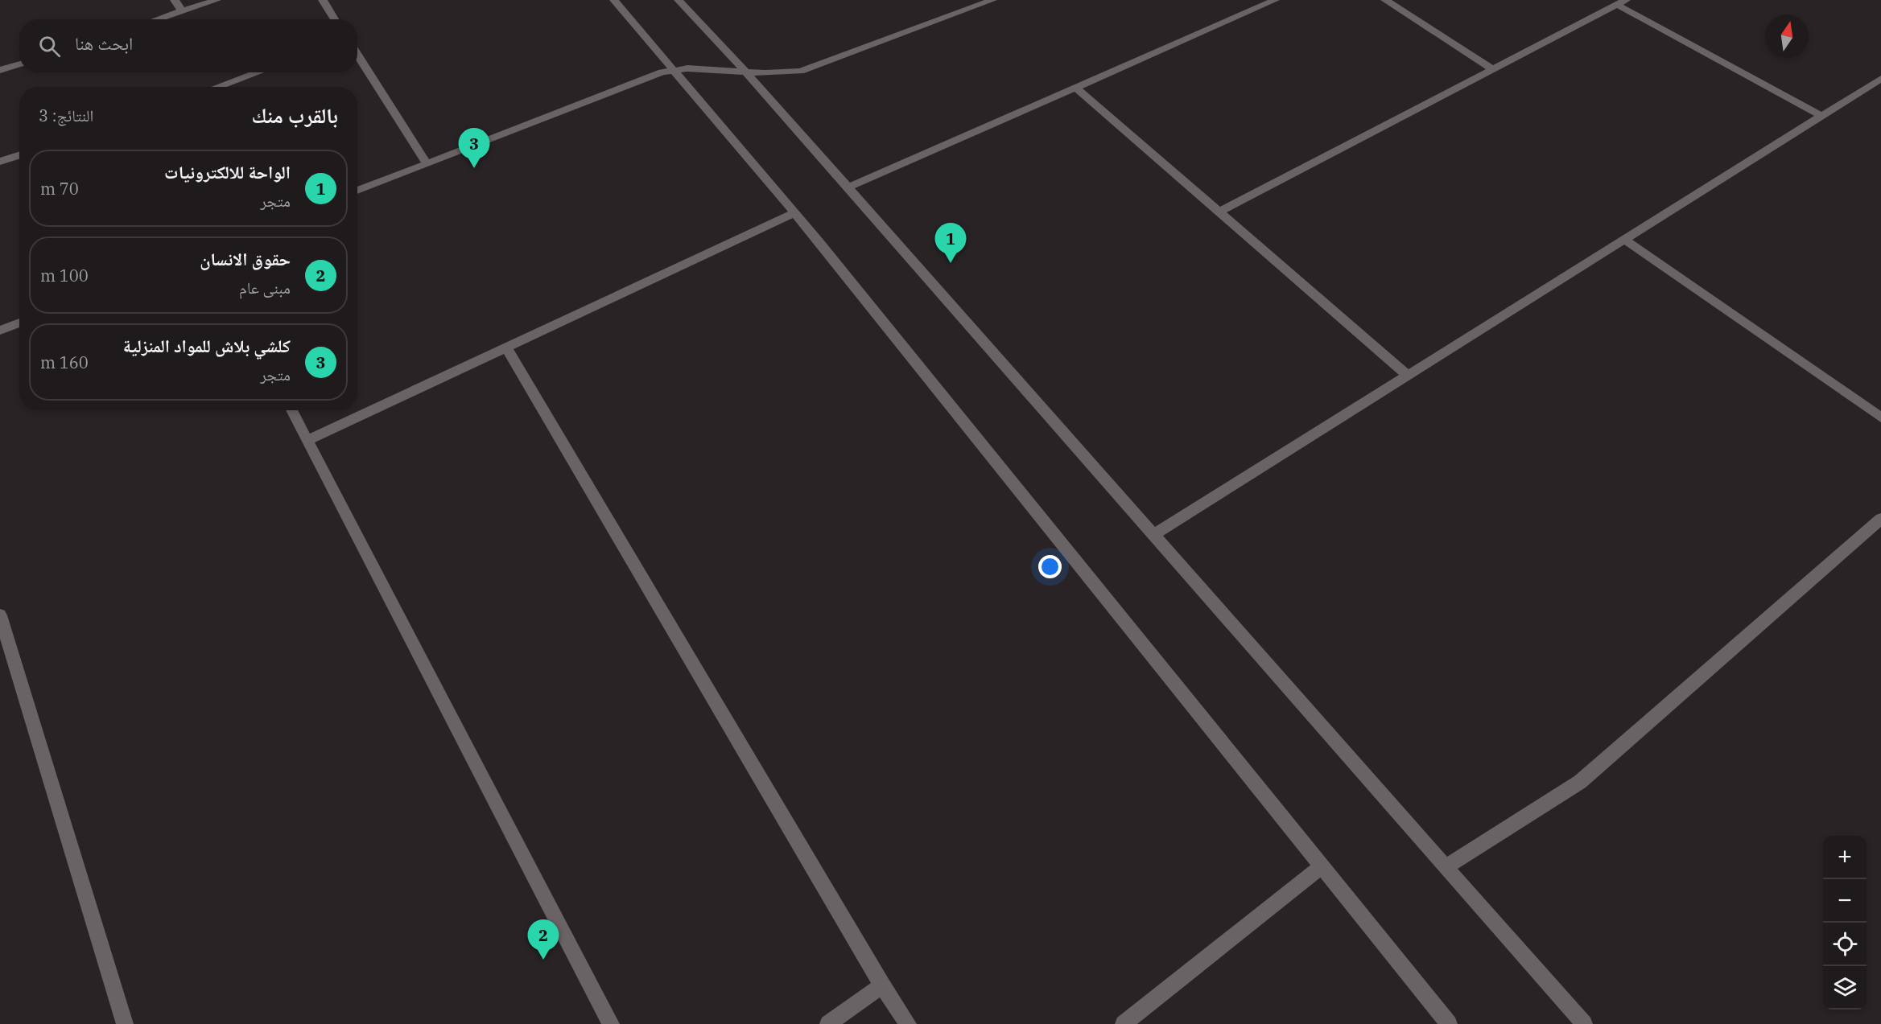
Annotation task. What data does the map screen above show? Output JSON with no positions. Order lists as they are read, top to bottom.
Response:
{
  "north": "top",
  "page": {
    "search": "ابحث هنا",
    "heading": ["بالقرب منك", "النتائج: 3"],
    "pins": ["3", "1", "2"],
    "list": [
      {
        "mark": "1",
        "name": "الواحة للالكترونيات",
        "note": "متجر",
        "value": "70 m"
      },
      {
        "mark": "2",
        "name": "حقوق الانسان",
        "note": "مبنى عام",
        "value": "100 m"
      },
      {
        "mark": "3",
        "name": "كلشي بلاش للمواد المنزلية",
        "note": "متجر",
        "value": "160 m"
      }
    ],
    "map_buttons": ["+", "−"]
  }
}
